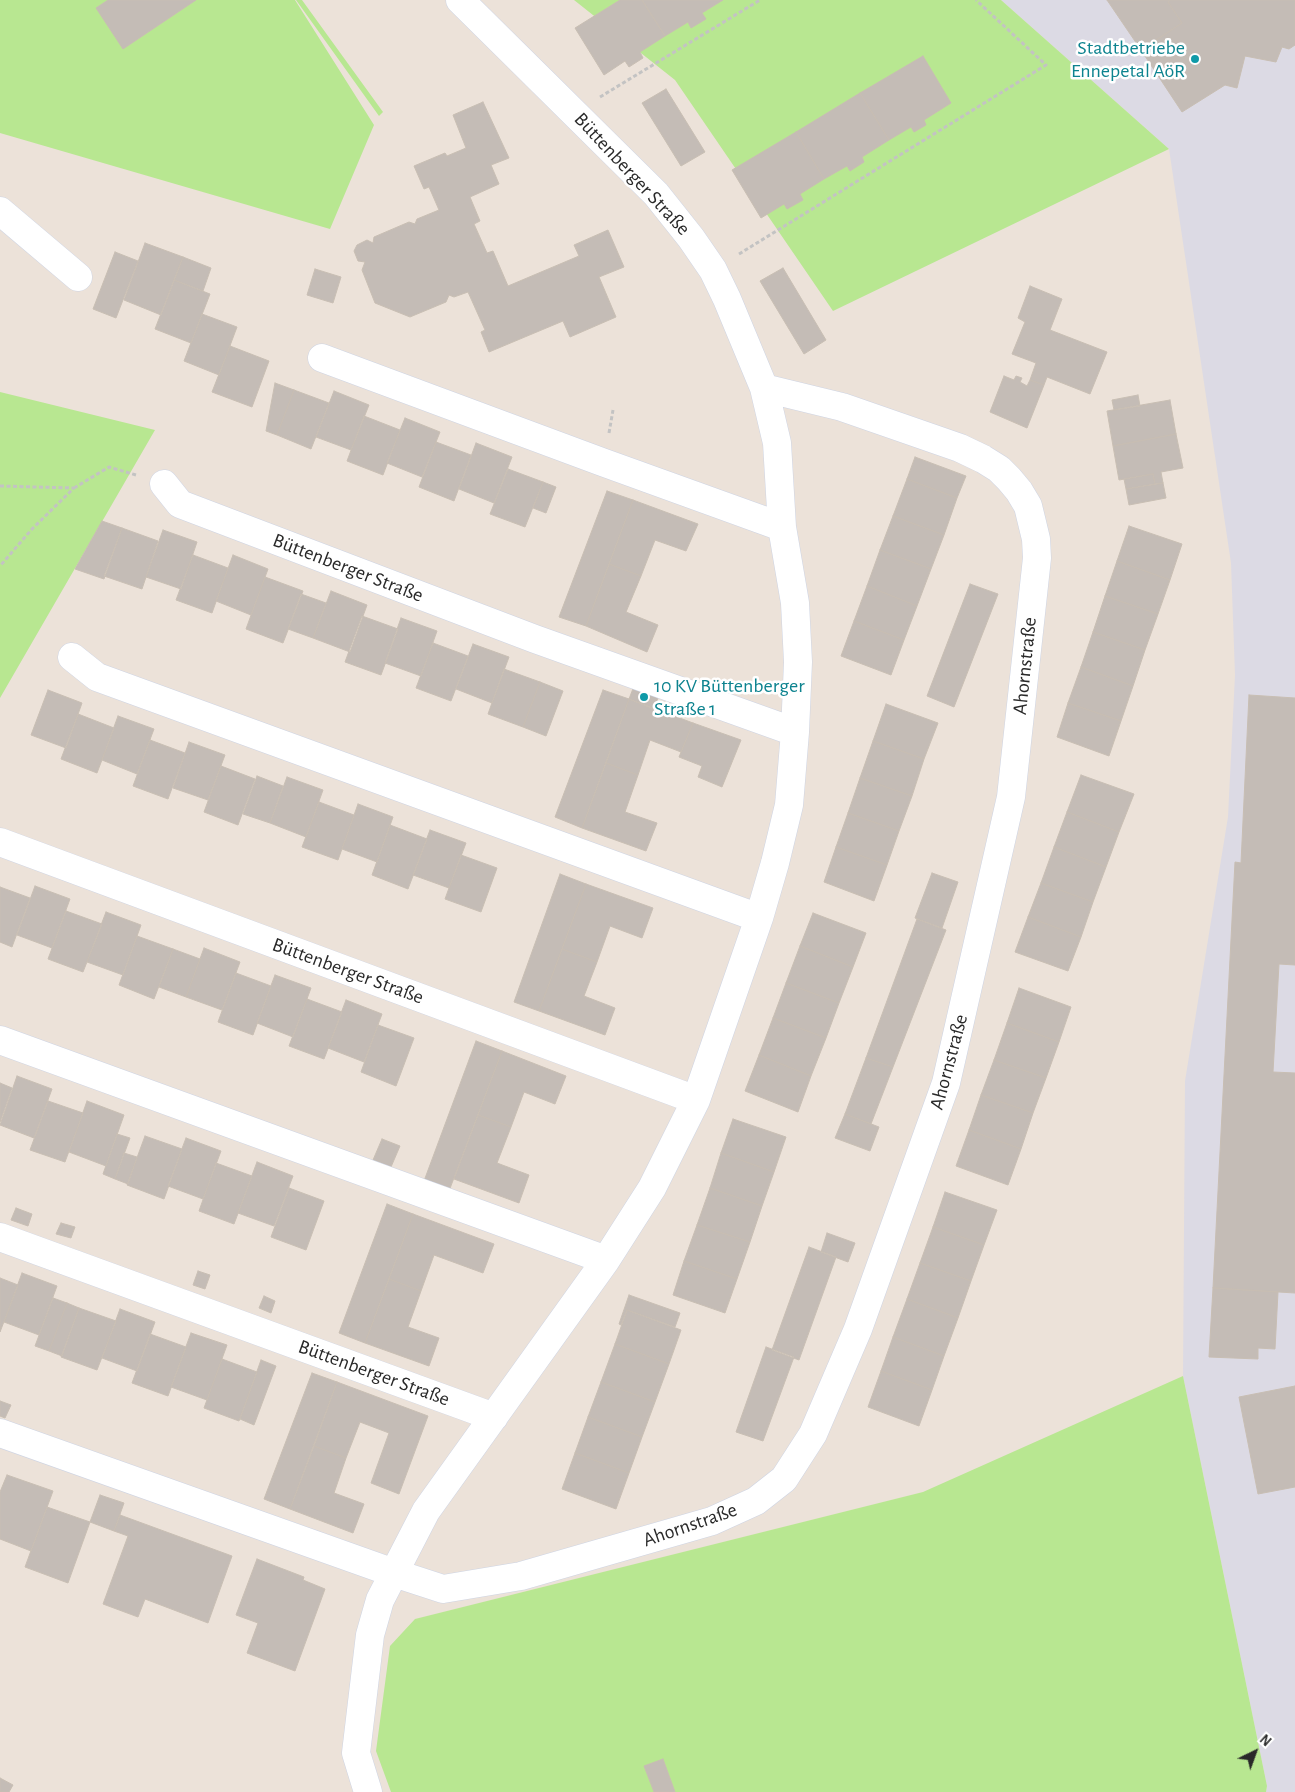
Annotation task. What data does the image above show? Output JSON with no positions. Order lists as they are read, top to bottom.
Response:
{
  "streets": {
    "street": ["Büttenberger Straße", "Ahornstraße"]
  },
  "crossings": [
    ["Büttenberger Straße", "Ahornstraße"]
  ],
  "places": ["Stadtbetriebe Ennepetal AöR", "10 KV Büttenberger Straße 1"],
  "north": "top right"
}
